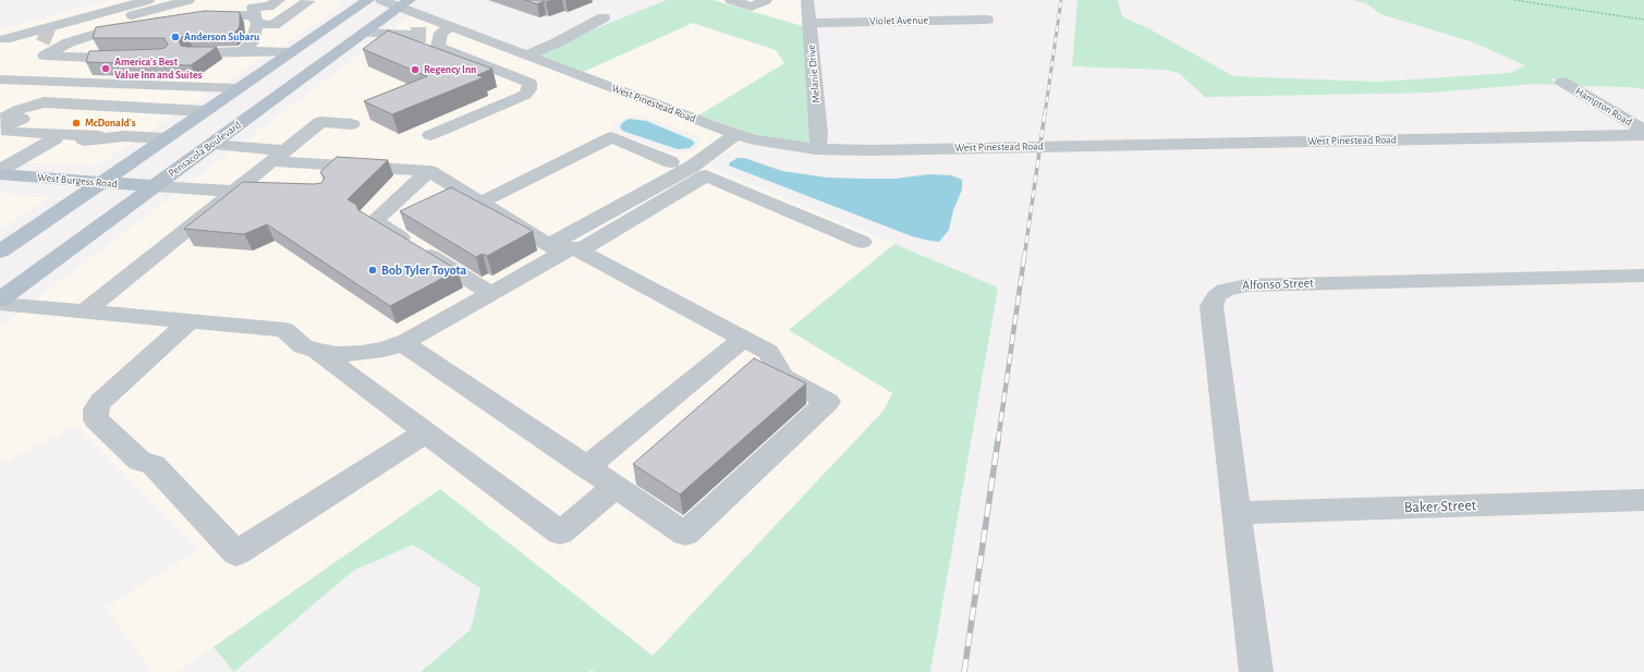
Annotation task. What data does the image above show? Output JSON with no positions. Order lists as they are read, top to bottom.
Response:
{
  "streets": {
    "main road": ["Pensacola Boulevard", "West Burgess Road"],
    "street": [
      "Violet Avenue",
      "Melanie Drive",
      "West Pinestead Road",
      "Hampton Road",
      "Alfonso Street",
      "Baker Street"
    ]
  },
  "crossings": [
    ["Violet Avenue", "Melanie Drive"],
    ["Melanie Drive", "West Pinestead Road"],
    ["West Pinestead Road", "Pensacola Boulevard"],
    ["Pensacola Boulevard", "West Burgess Road"],
    ["Alfonso Street", "Baker Street"]
  ],
  "places": [
    "Anderson Subaru",
    "America's Best Value Inn and Suites",
    "Regency Inn",
    "McDonald's",
    "Bob Tyler Toyota"
  ]
}
